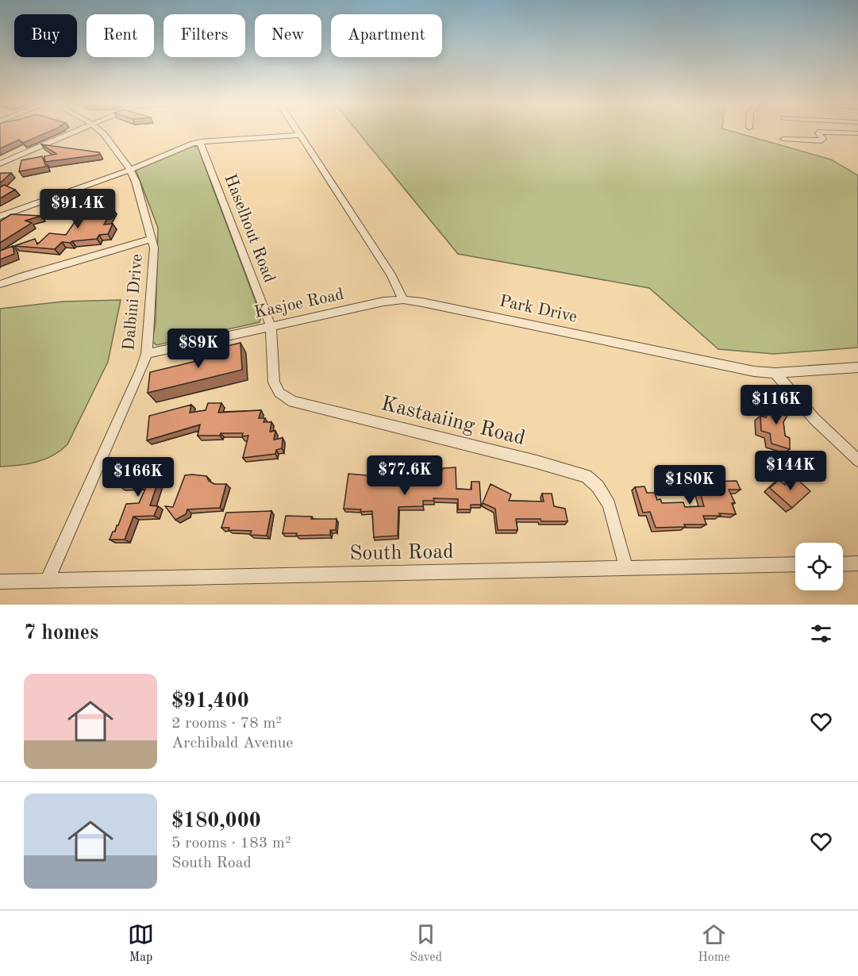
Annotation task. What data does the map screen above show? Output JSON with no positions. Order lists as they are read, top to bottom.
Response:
{
  "streets": {
    "street": [
      "Haselhout Road",
      "Dalbini Drive",
      "Kasjoe Road",
      "Park Drive",
      "Kastaaiing Road",
      "South Road"
    ]
  },
  "crossings": [
    ["Haselhout Road", "Kasjoe Road"],
    ["Haselhout Road", "Kastaaiing Road"],
    ["Dalbini Drive", "Kasjoe Road"],
    ["Dalbini Drive", "South Road"],
    ["Kasjoe Road", "Park Drive"],
    ["Kasjoe Road", "Kastaaiing Road"],
    ["Kastaaiing Road", "South Road"]
  ],
  "page": {
    "chip": [
      "Buy",
      "Rent",
      "Filters",
      "New",
      "Apartment"
    ],
    "price": [
      "$91.4K",
      "$89K",
      "$116K",
      "$144K",
      "$77.6K",
      "$166K",
      "$180K"
    ],
    "heading": "7 homes",
    "list": [
      {
        "name": "$91,400",
        "note": "2 rooms · 78 m² · Archibald Avenue"
      },
      {
        "name": "$180,000",
        "note": "5 rooms · 183 m² · South Road"
      }
    ],
    "tabs": ["Map", "Saved", "Home"]
  }
}
